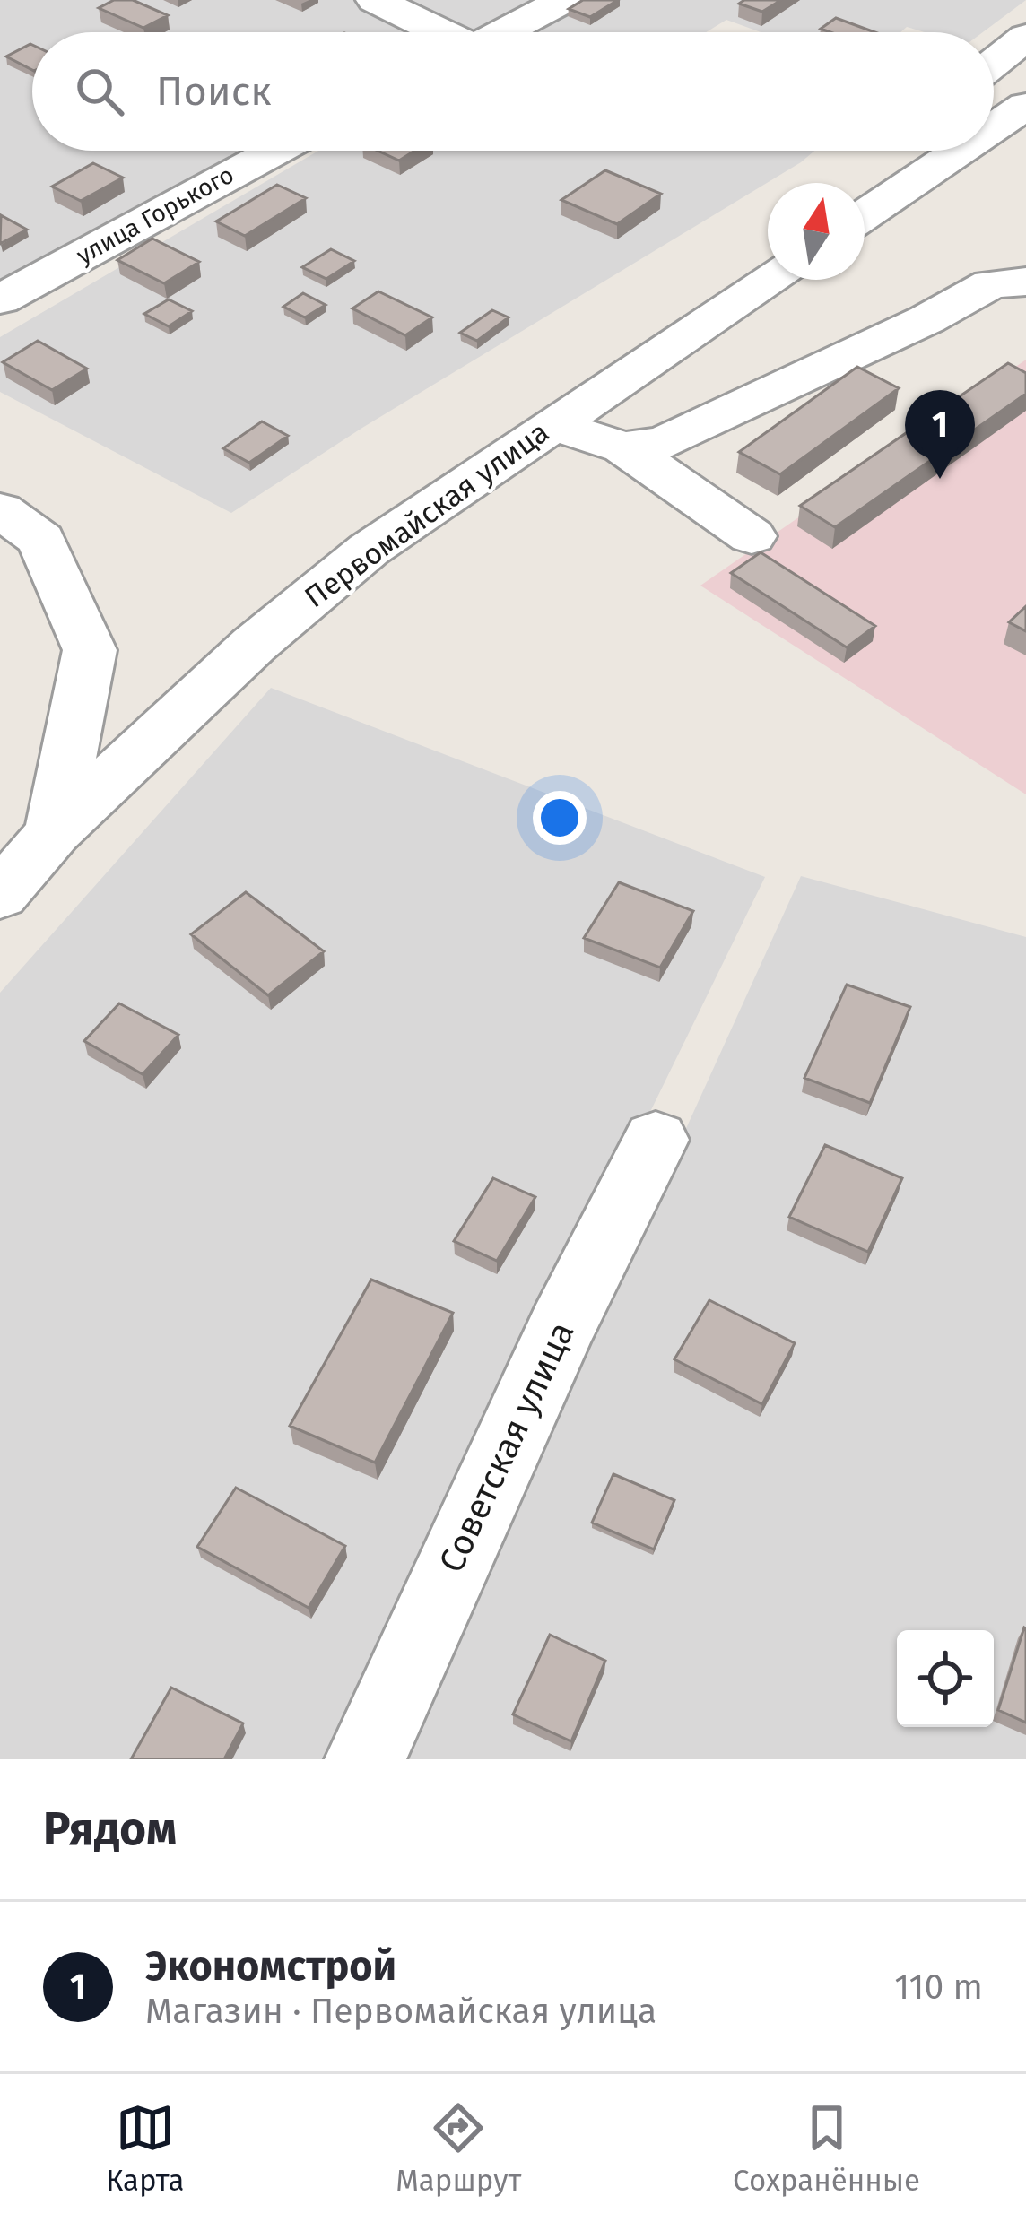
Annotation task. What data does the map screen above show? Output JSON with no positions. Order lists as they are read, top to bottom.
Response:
{
  "streets": {
    "street": ["улица Горького", "Первомайская улица", "Советская улица"]
  },
  "north": "top",
  "page": {
    "search": "Поиск",
    "pins": "1",
    "heading": "Рядом",
    "list": [
      {
        "mark": "1",
        "name": "Экономстрой",
        "note": "Магазин · Первомайская улица",
        "value": "110 m"
      }
    ],
    "nav": ["Карта", "Маршрут", "Сохранённые"]
  }
}
